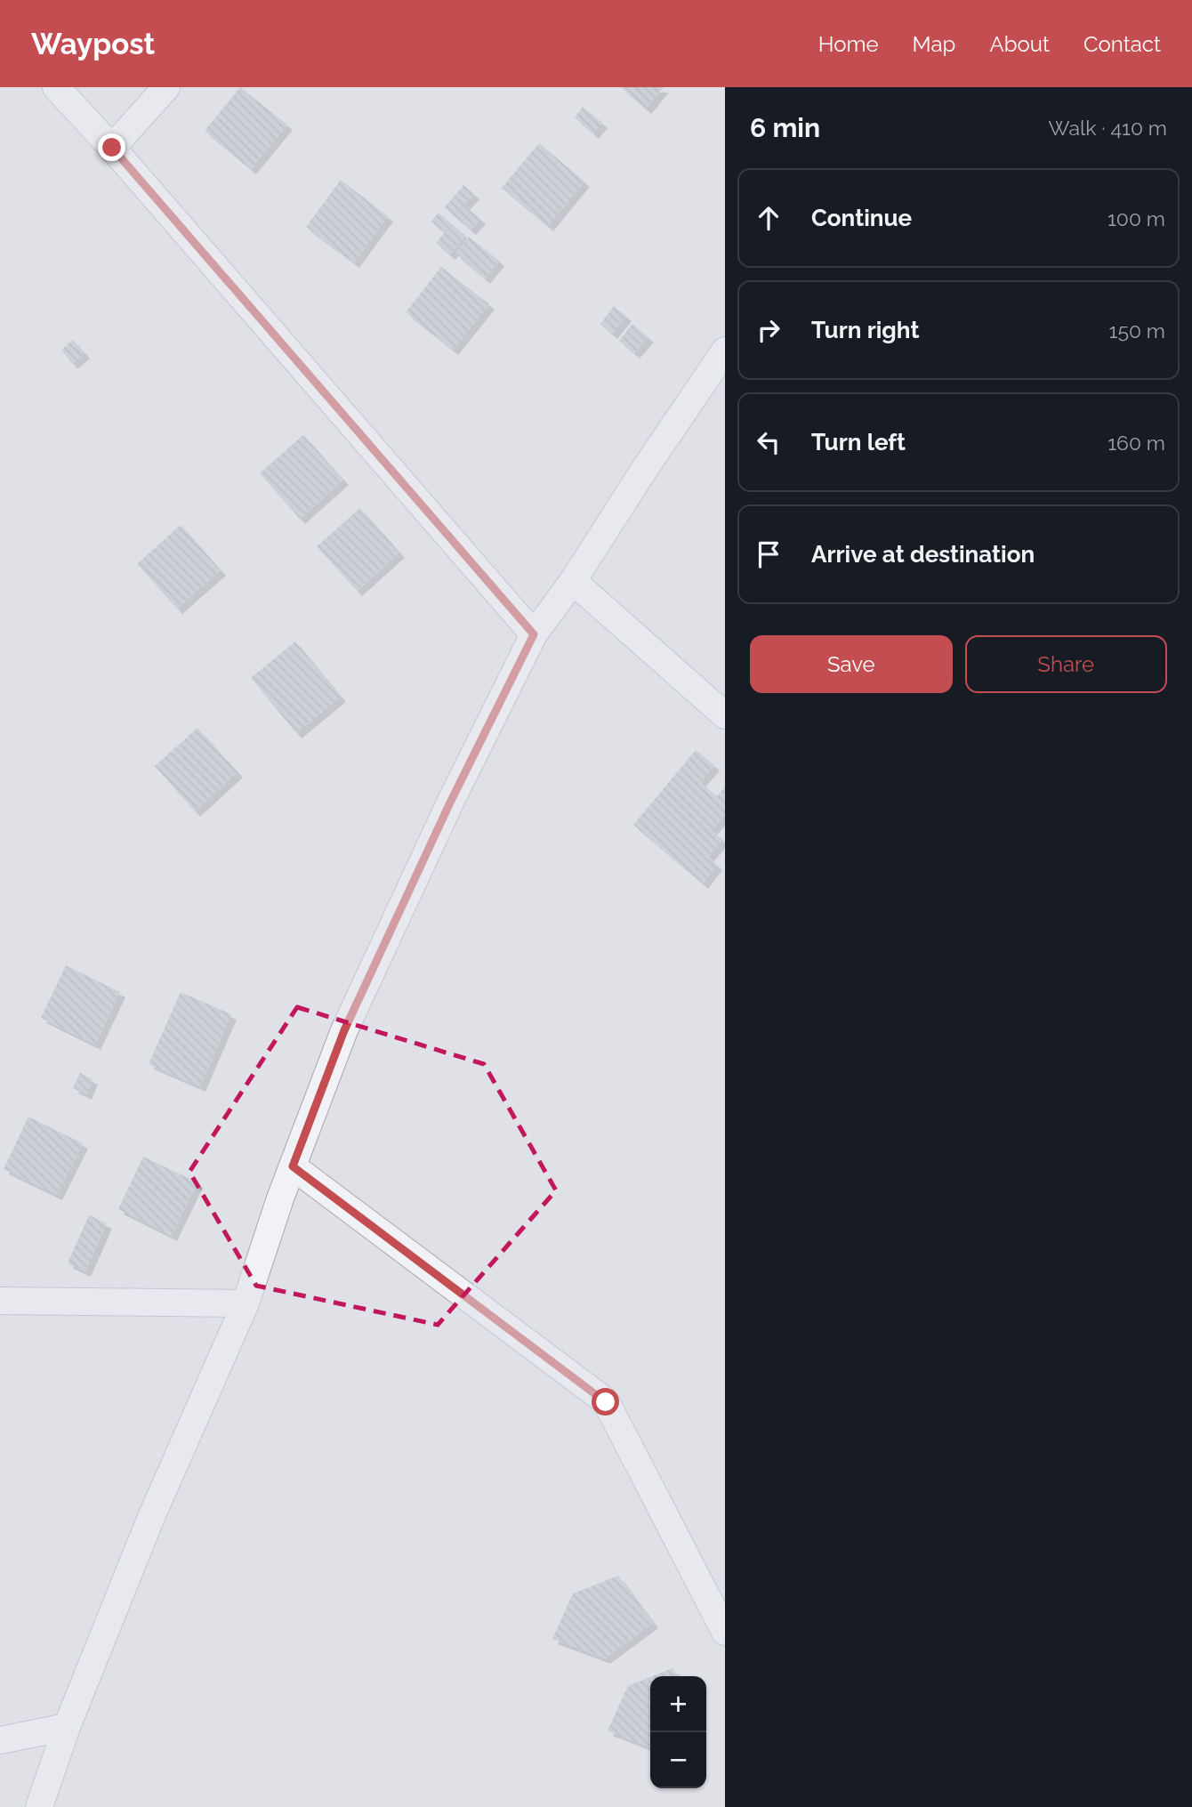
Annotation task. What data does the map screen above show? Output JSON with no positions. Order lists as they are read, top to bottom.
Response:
{
  "page": {
    "header": "Waypost",
    "nav": [
      "Home",
      "Map",
      "About",
      "Contact"
    ],
    "heading": ["6 min", "Walk · 410 m"],
    "list": [
      ["Continue", "100 m"],
      ["Turn right", "150 m"],
      ["Turn left", "160 m"],
      "Arrive at destination"
    ],
    "buttons": ["Save", "Share"],
    "map_buttons": ["+", "−"]
  }
}
